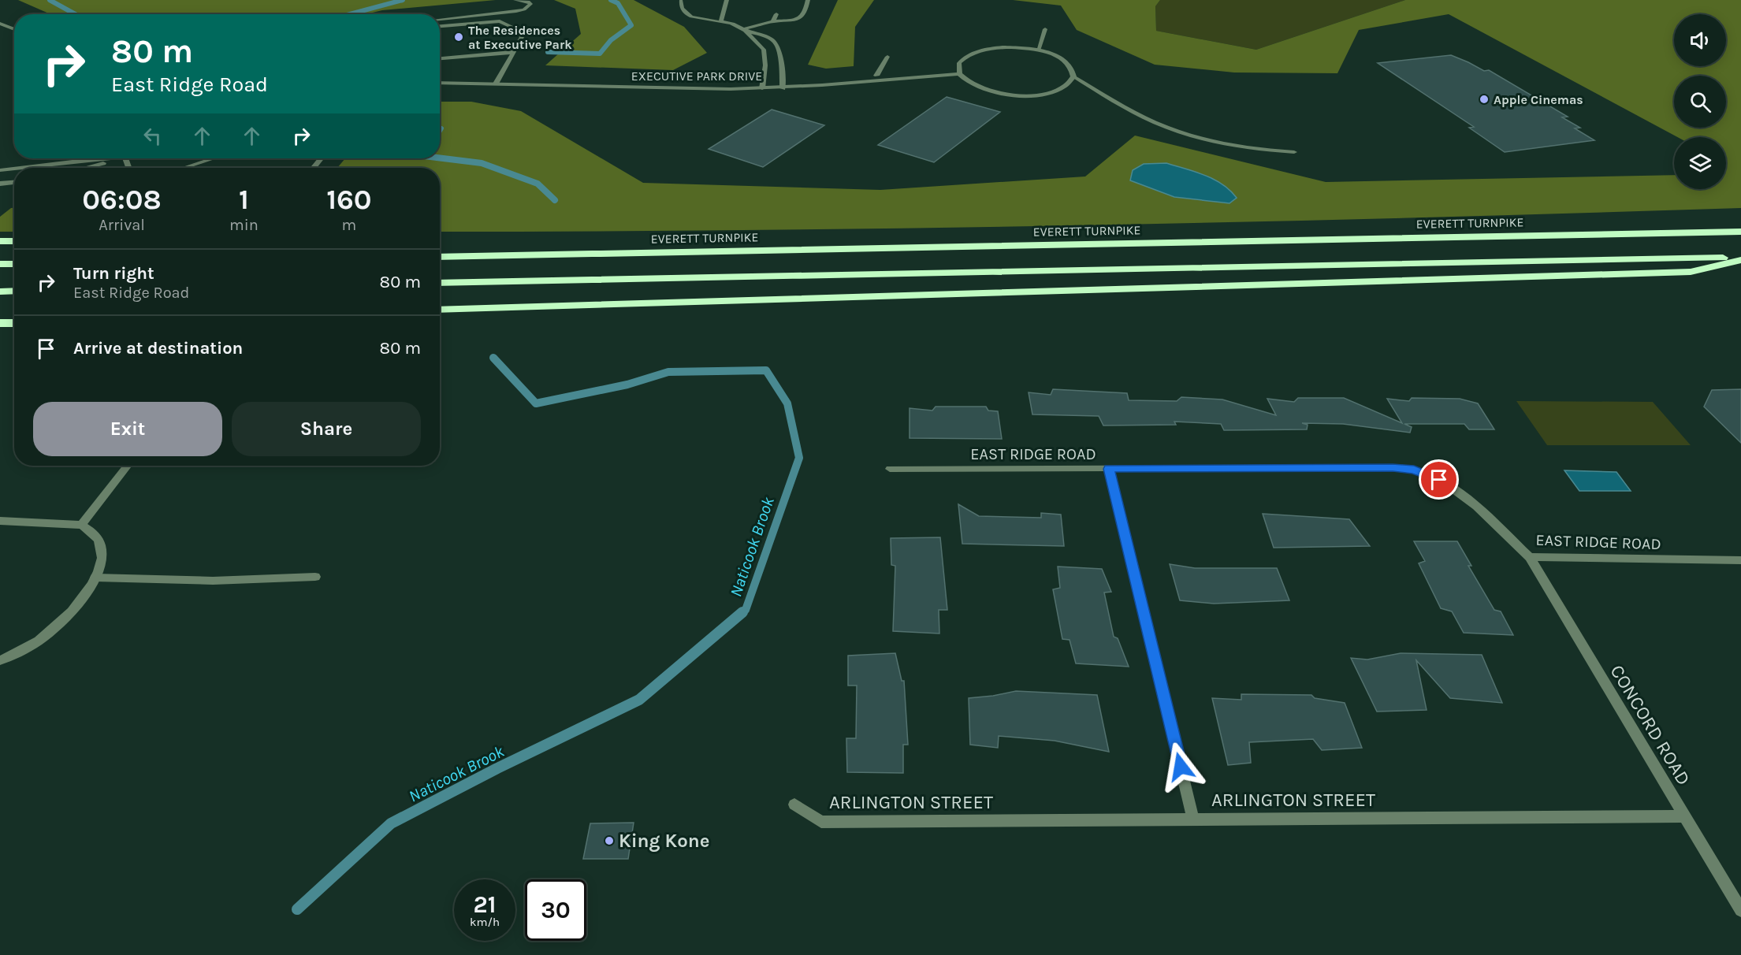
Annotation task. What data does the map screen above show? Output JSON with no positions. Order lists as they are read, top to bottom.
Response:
{
  "streets": {
    "highway": ["EVERETT TURNPIKE"],
    "street": [
      "EXECUTIVE PARK DRIVE",
      "EAST RIDGE ROAD",
      "CONCORD ROAD",
      "ARLINGTON STREET"
    ]
  },
  "crossings": [
    ["EAST RIDGE ROAD", "CONCORD ROAD"],
    ["CONCORD ROAD", "ARLINGTON STREET"]
  ],
  "water": ["Naticook Brook"],
  "places": ["The Residences at Executive Park", "Apple Cinemas", "King Kone"],
  "page": {
    "turn": ["80 m", "East Ridge Road"],
    "eta": [
      "06:08",
      "Arrival",
      "1",
      "min",
      "160",
      "m"
    ],
    "list": [
      {
        "name": "Turn right",
        "note": "East Ridge Road",
        "value": "80 m"
      },
      {
        "name": "Arrive at destination",
        "value": "80 m"
      }
    ],
    "buttons": ["Exit", "Share"],
    "speed": "21 km/h",
    "limit": "30"
  }
}
